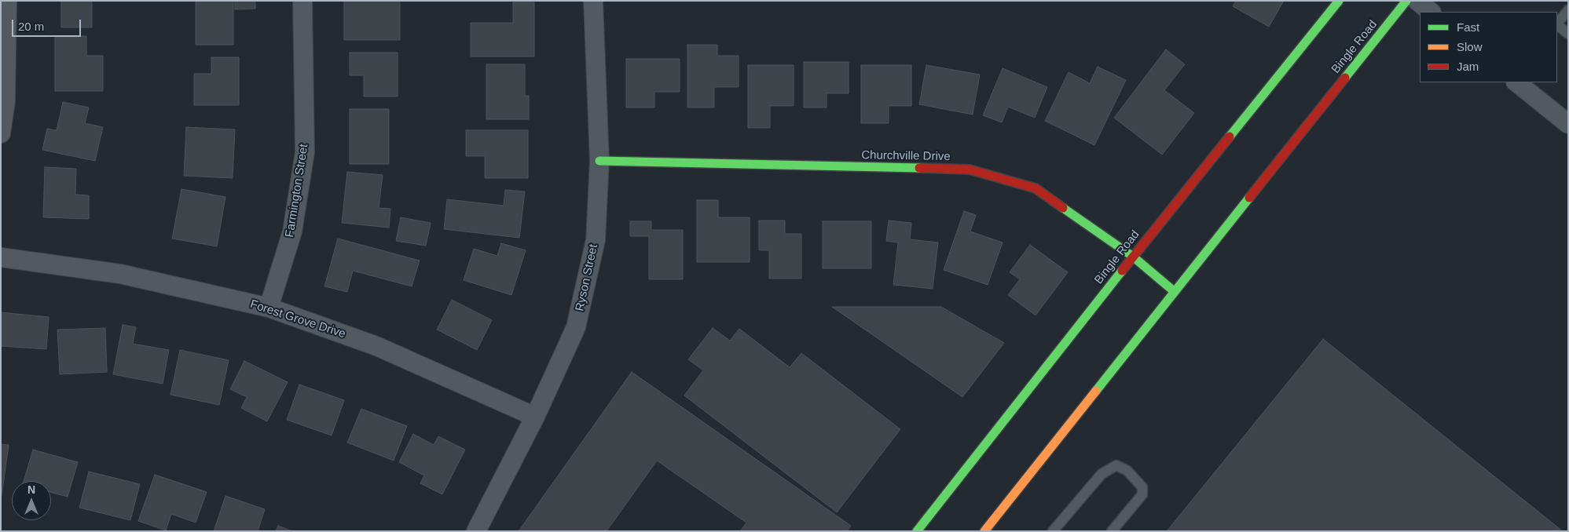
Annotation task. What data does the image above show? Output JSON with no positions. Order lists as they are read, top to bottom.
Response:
{
  "streets": {
    "main road": ["Bingle Road", "Churchville Drive"],
    "street": ["Farmington Street", "Ryson Street", "Forest Grove Drive"]
  },
  "crossings": [
    ["Bingle Road", "Churchville Drive"],
    ["Churchville Drive", "Ryson Street"],
    ["Farmington Street", "Forest Grove Drive"],
    ["Ryson Street", "Forest Grove Drive"]
  ],
  "legend": ["Fast", "Slow", "Jam"],
  "scale_bar": "20 m",
  "north": "top"
}
